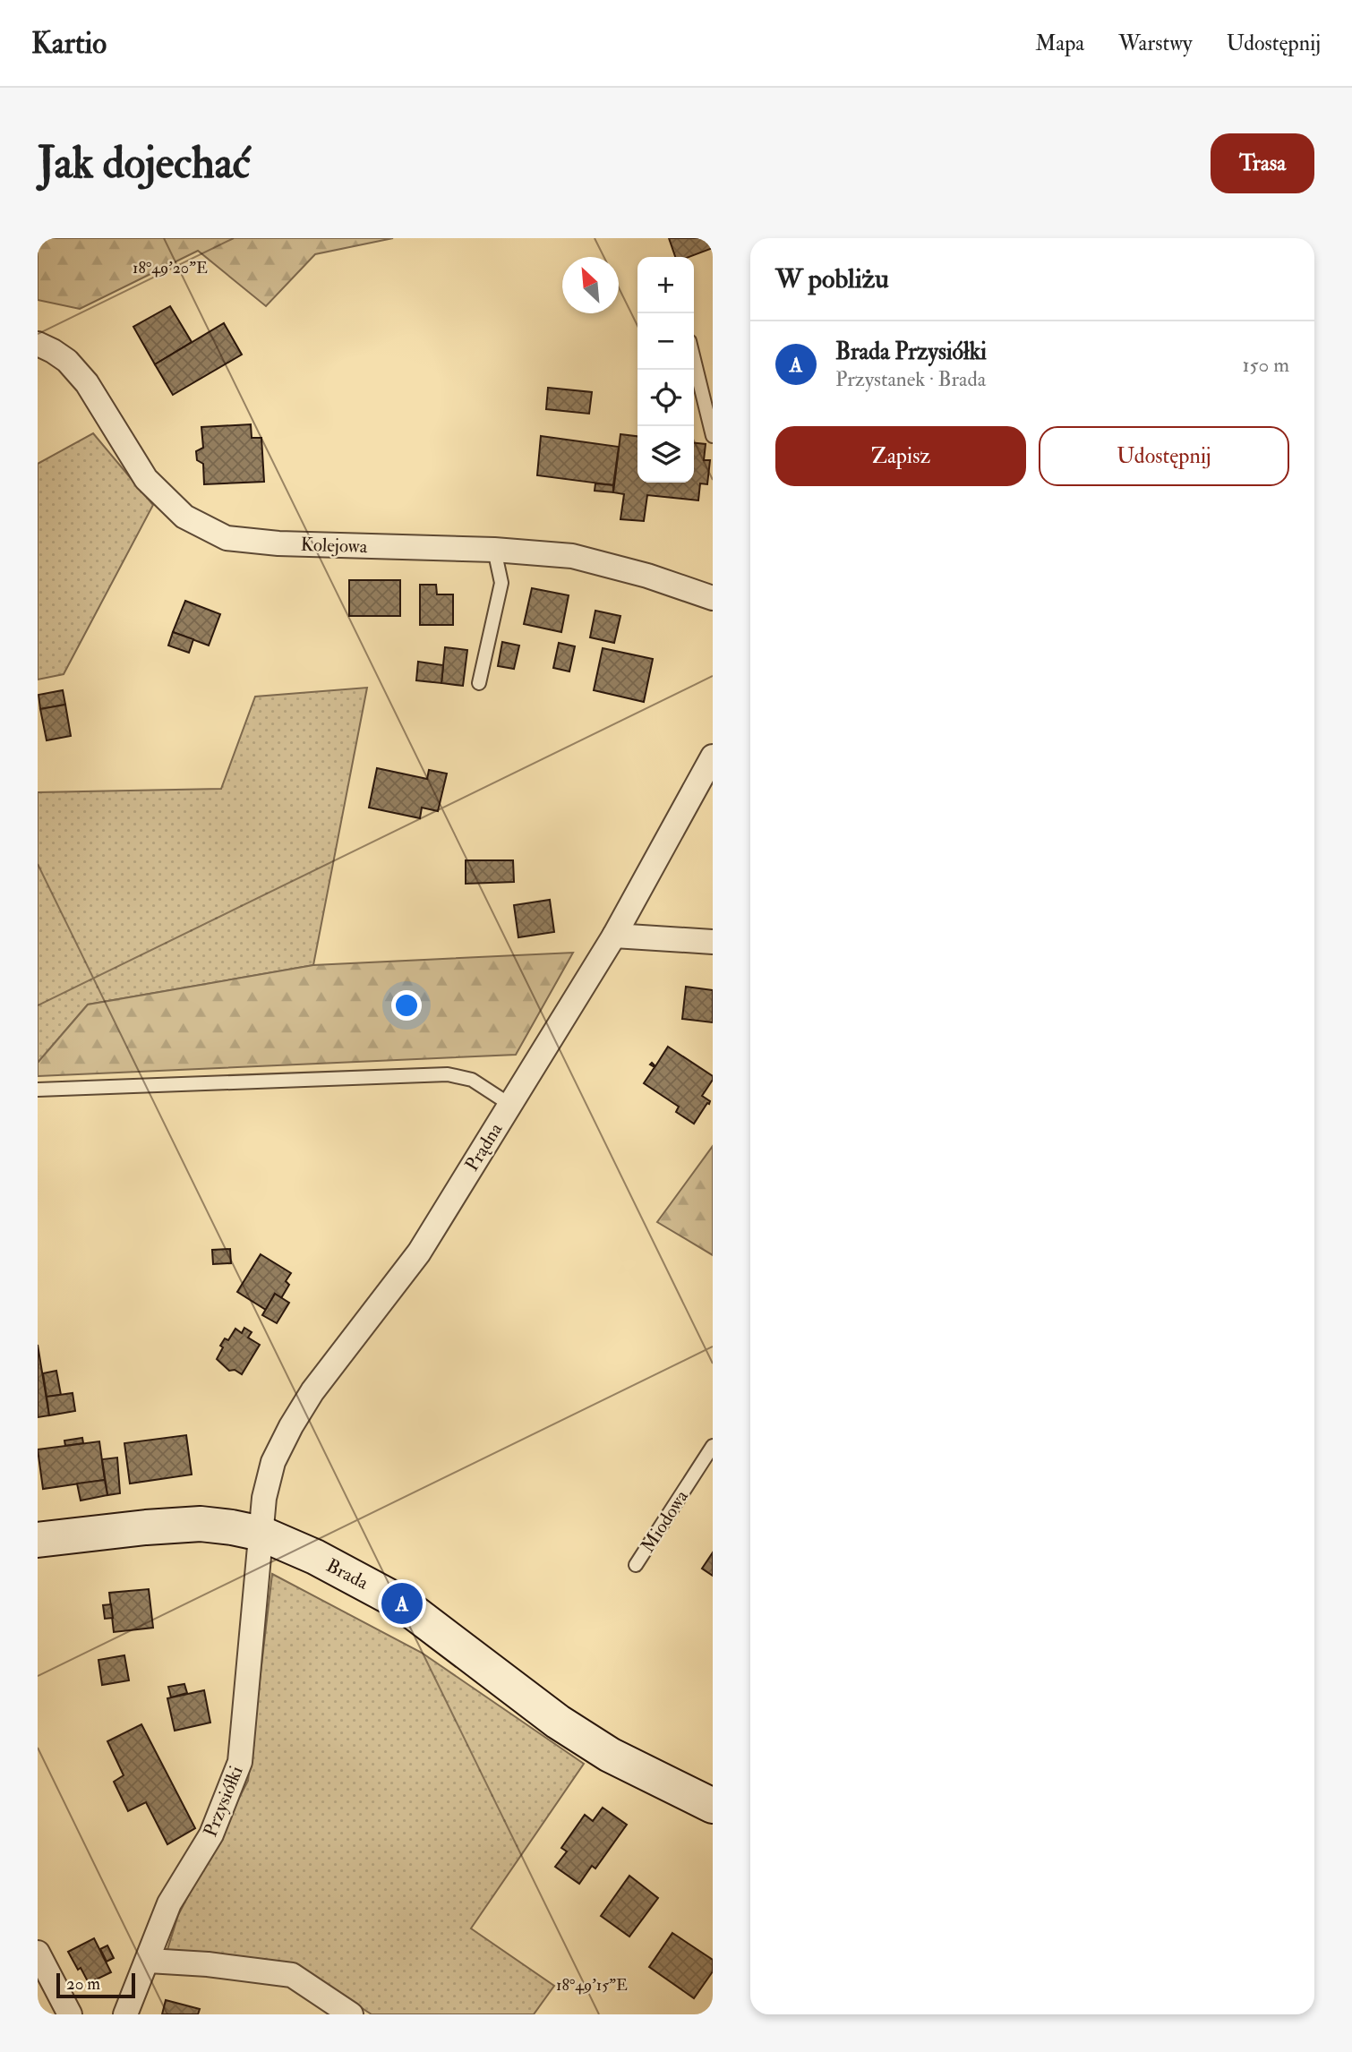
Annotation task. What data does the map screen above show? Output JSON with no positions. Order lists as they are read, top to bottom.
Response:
{
  "streets": {
    "street": [
      "Kolejowa",
      "Prądna",
      "Brada",
      "Przysiółki"
    ],
    "lane": ["Miodowa"]
  },
  "crossings": [
    ["Prądna", "Brada"],
    ["Prądna", "Przysiółki"],
    ["Brada", "Przysiółki"]
  ],
  "scale_bar": "20 m",
  "north": "top left",
  "page": {
    "header": "Kartio",
    "nav": ["Mapa", "Warstwy", "Udostępnij"],
    "buttons": [
      "Trasa",
      ["Zapisz", "Udostępnij"]
    ],
    "title": "Jak dojechać",
    "heading": "W pobliżu",
    "map_buttons": ["+", "−"],
    "list": [
      {
        "mark": "A",
        "name": "Brada Przysiółki",
        "note": "Przystanek · Brada",
        "value": "150 m"
      }
    ],
    "pins": "A",
    "scale": "20 m"
  },
  "coordinates": ["18°49'20\"E", "18°49'15\"E"]
}
